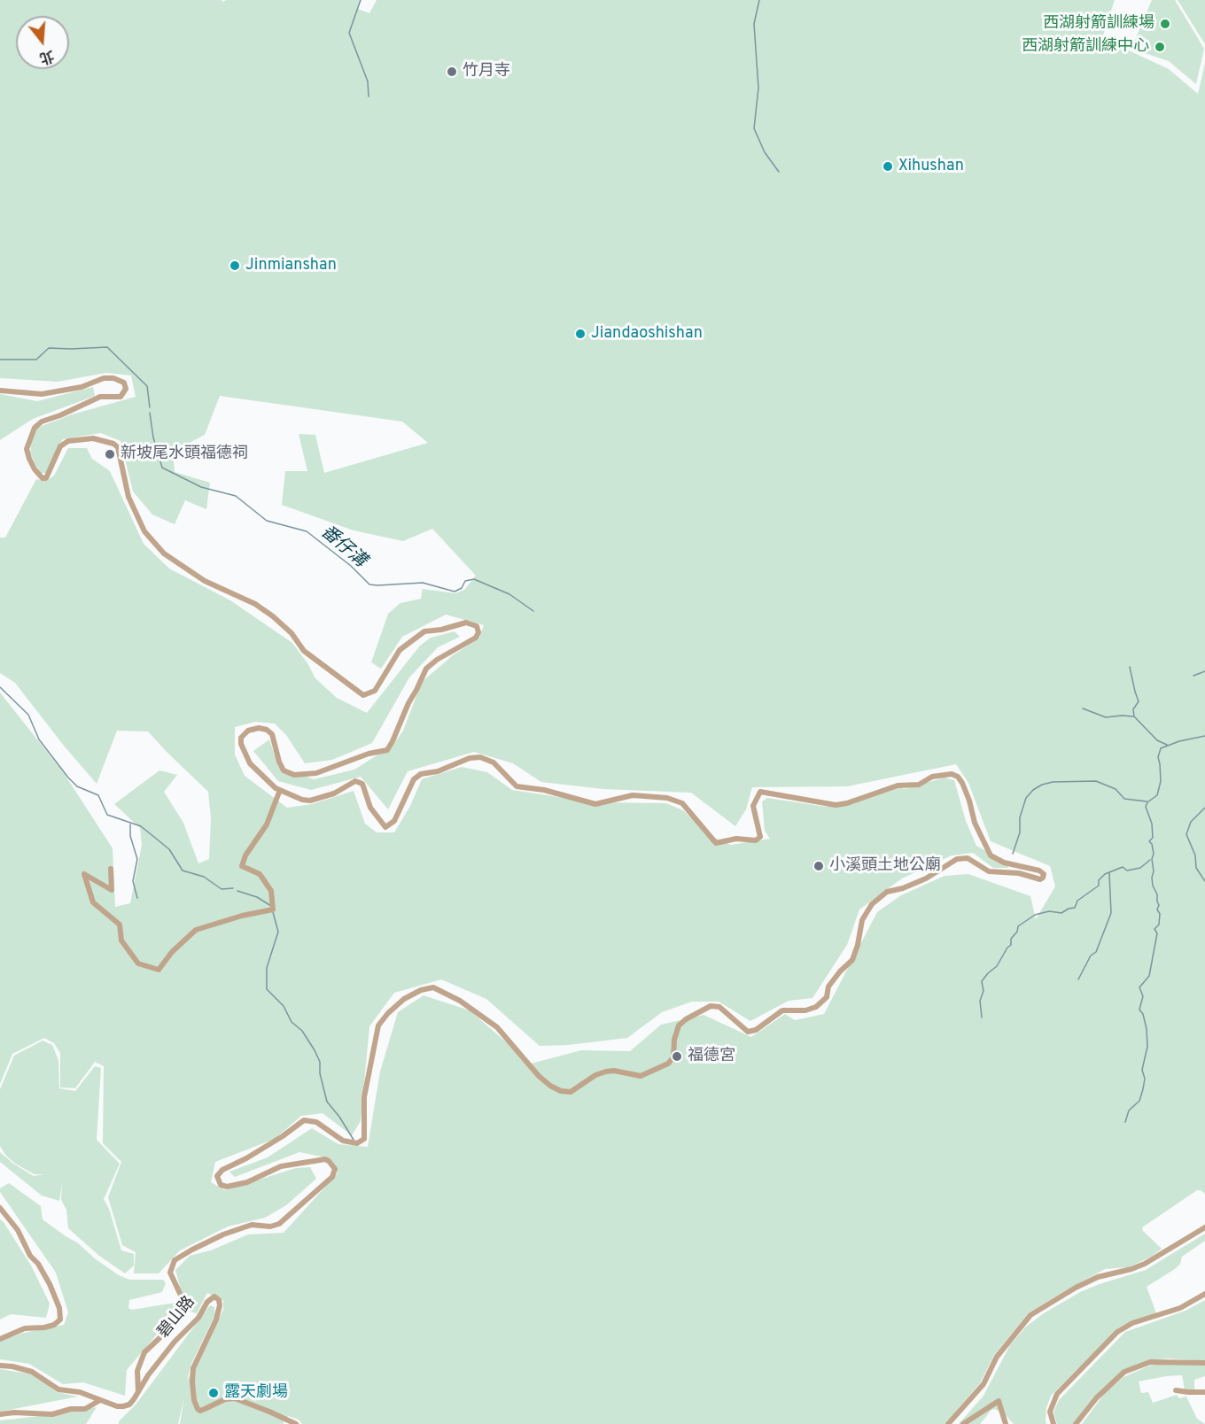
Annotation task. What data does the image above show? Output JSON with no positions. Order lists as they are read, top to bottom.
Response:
{
  "streets": {
    "street": ["碧山路"]
  },
  "water": ["番仔溝"],
  "places": [
    "西湖射箭訓練場",
    "西湖射箭訓練中心",
    "竹月寺",
    "Xihushan",
    "Jinmianshan",
    "Jiandaoshishan",
    "新坡尾水頭福德祠",
    "小溪頭土地公廟",
    "福德宮",
    "露天劇場"
  ],
  "north": "bottom"
}
